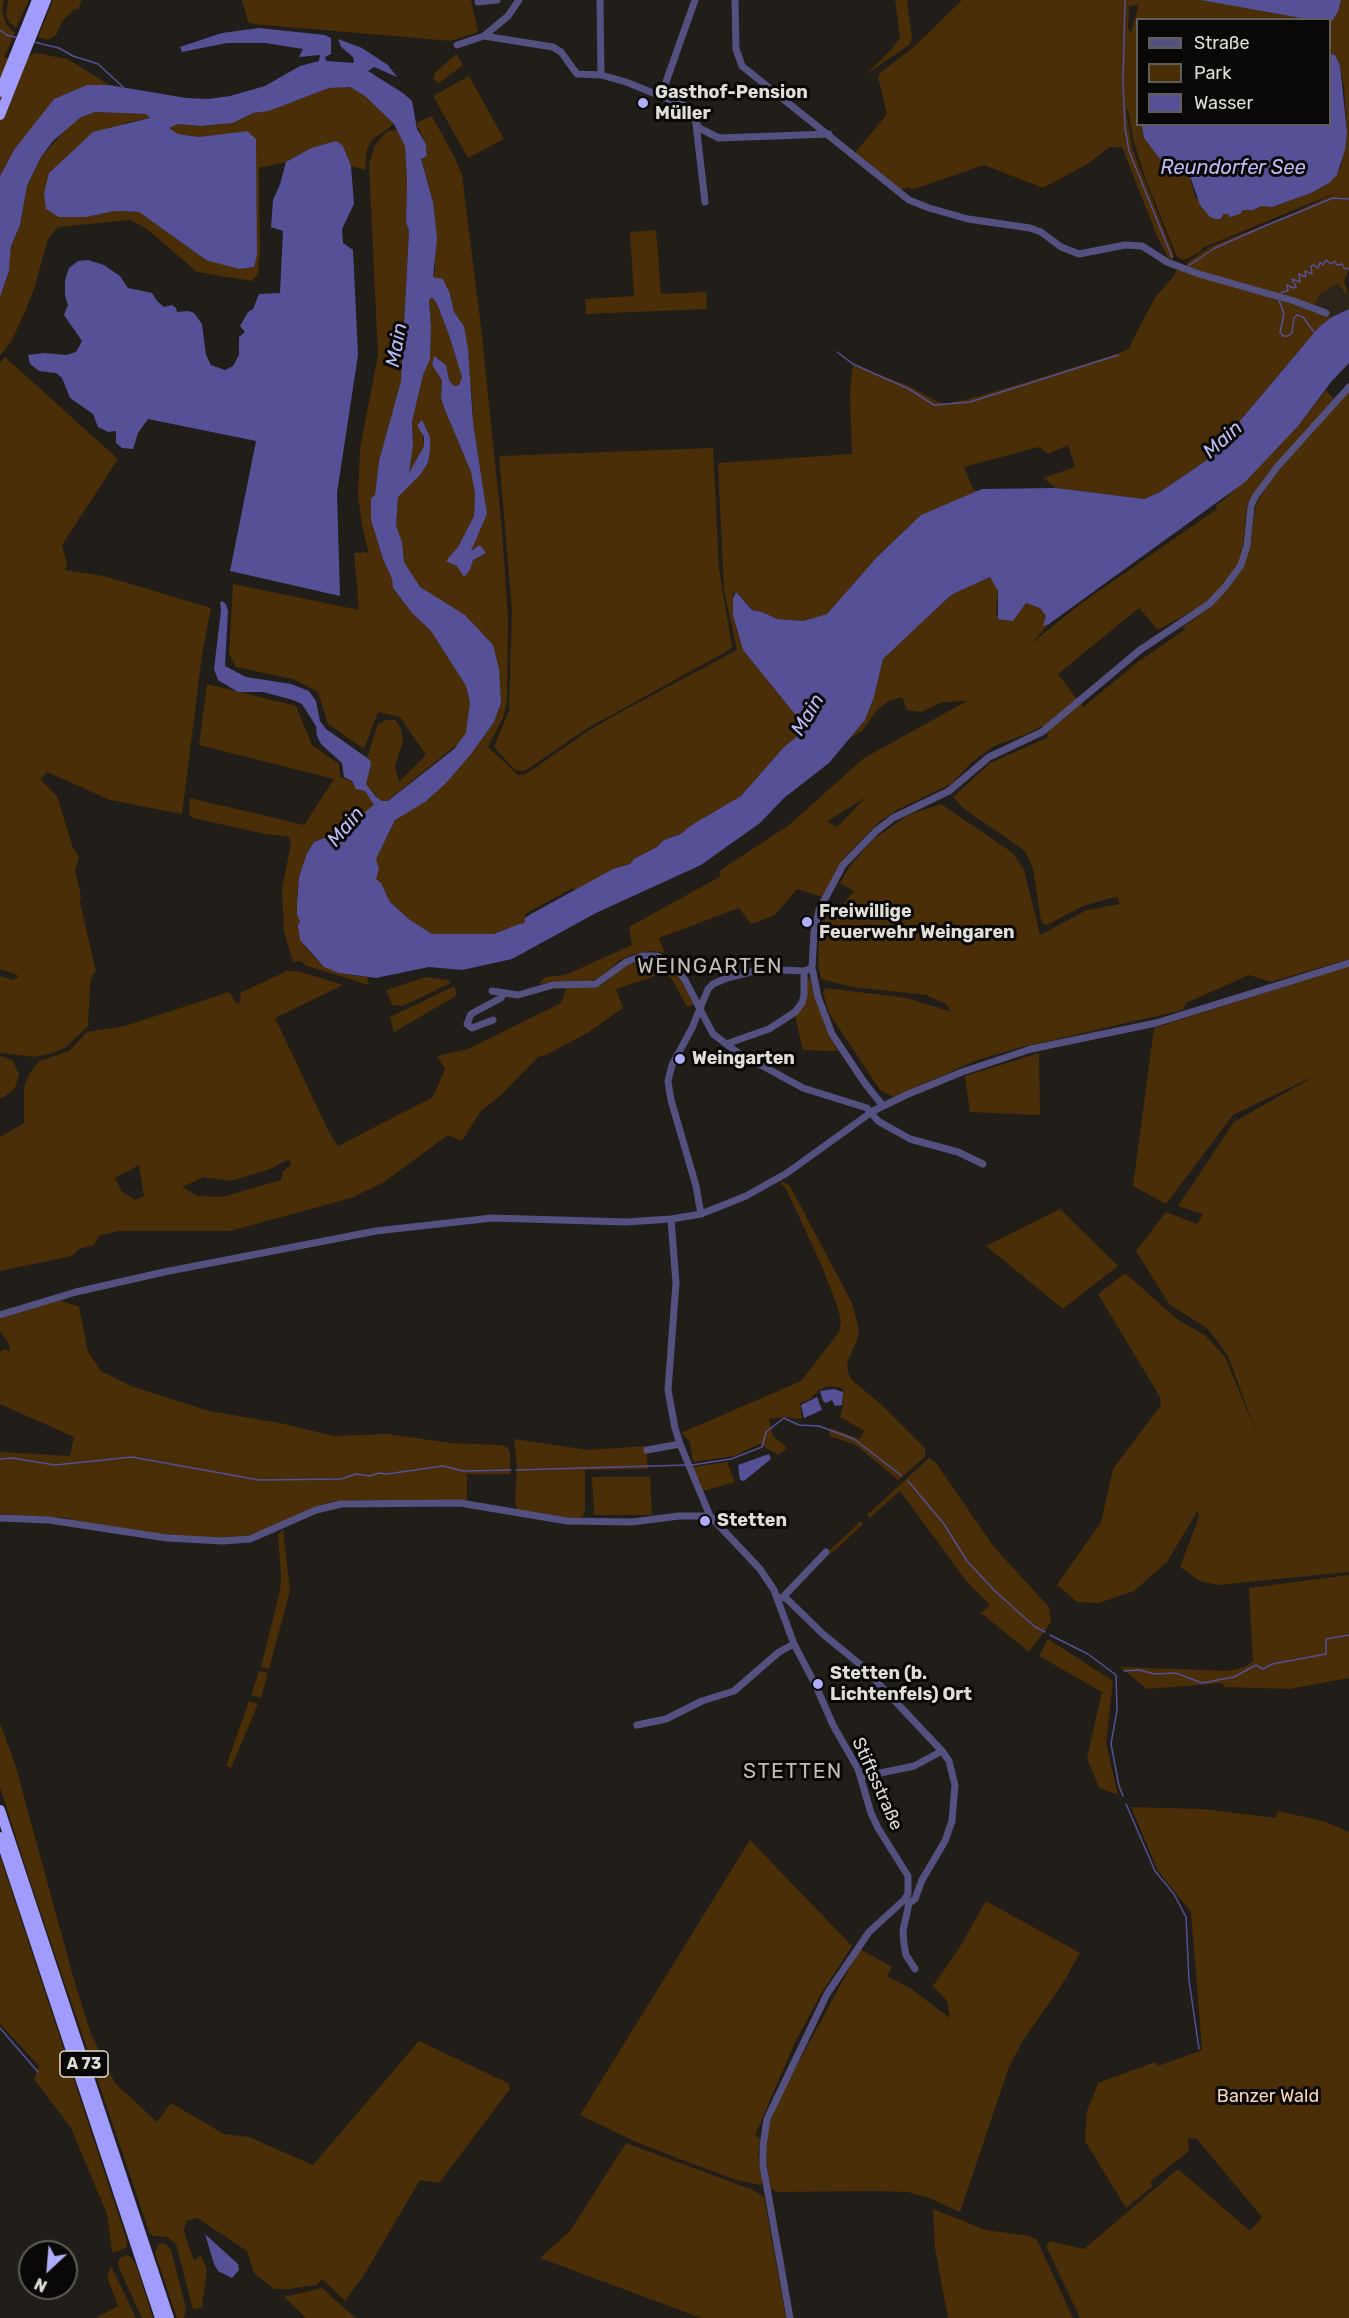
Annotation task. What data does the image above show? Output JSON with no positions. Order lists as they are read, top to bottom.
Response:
{
  "streets": {
    "highway": ["A 73"],
    "street": ["Stiftsstraße"]
  },
  "districts": ["WEINGARTEN", "STETTEN"],
  "water": ["Reundorfer See", "Main"],
  "parks": ["Banzer Wald"],
  "places": [
    "Gasthof-Pension Müller",
    "Freiwillige Feuerwehr Weingaren",
    "Weingarten",
    "Stetten",
    "Stetten (b. Lichtenfels) Ort"
  ],
  "legend": ["Straße", "Park", "Wasser"],
  "north": "bottom left"
}
